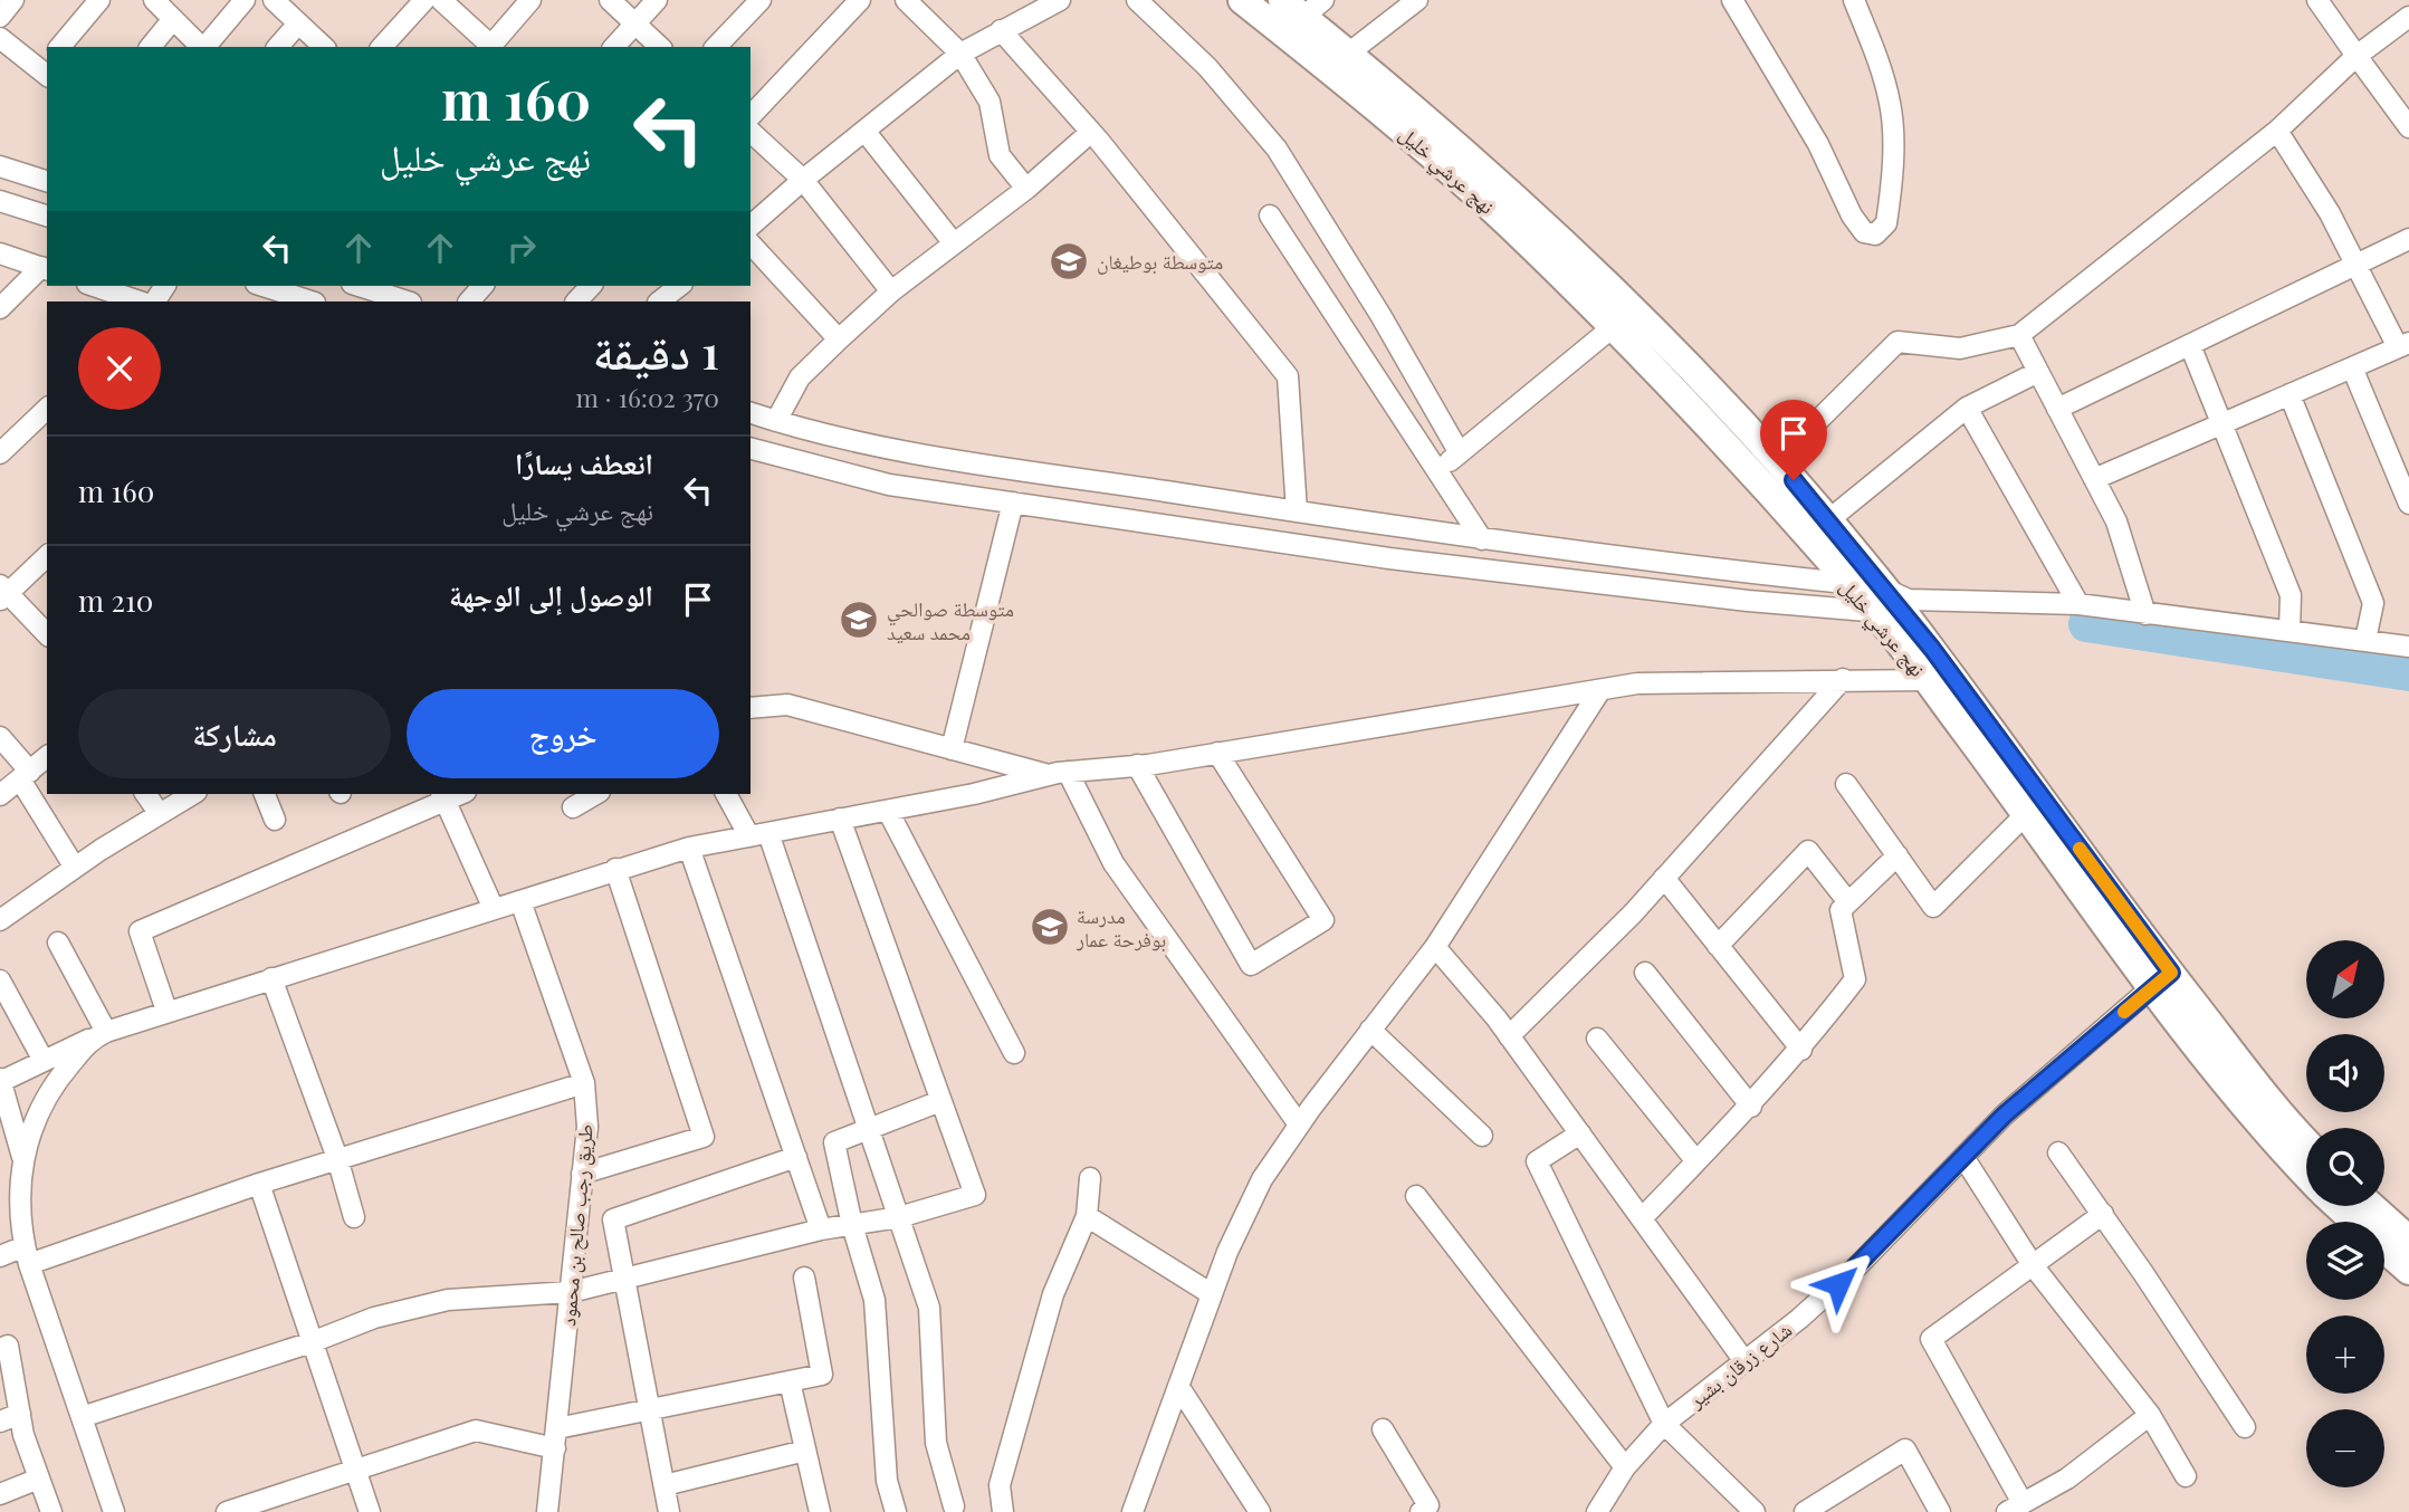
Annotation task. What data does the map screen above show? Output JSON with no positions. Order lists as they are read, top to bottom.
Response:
{
  "streets": {
    "highway": ["نهج عرشي خليل"],
    "street": ["طريق رجب صالح بن محمود", "شارع زرقان بشير"]
  },
  "crossings": [
    ["نهج عرشي خليل", "شارع زرقان بشير"]
  ],
  "places": {
    "school or university": ["متوسطة بوطيغان", "متوسطة صوالحي محمد سعيد", "مدرسة بوفرحة عمار"]
  },
  "north": "top right",
  "page": {
    "turn": ["160 m", "نهج عرشي خليل"],
    "heading": ["1 دقيقة", "370 m · 16:02"],
    "list": [
      {
        "name": "انعطف يسارًا",
        "note": "نهج عرشي خليل",
        "value": "160 m"
      },
      {
        "name": "الوصول إلى الوجهة",
        "value": "210 m"
      }
    ],
    "buttons": ["خروج", "مشاركة"],
    "map_buttons": ["+", "−"]
  }
}
